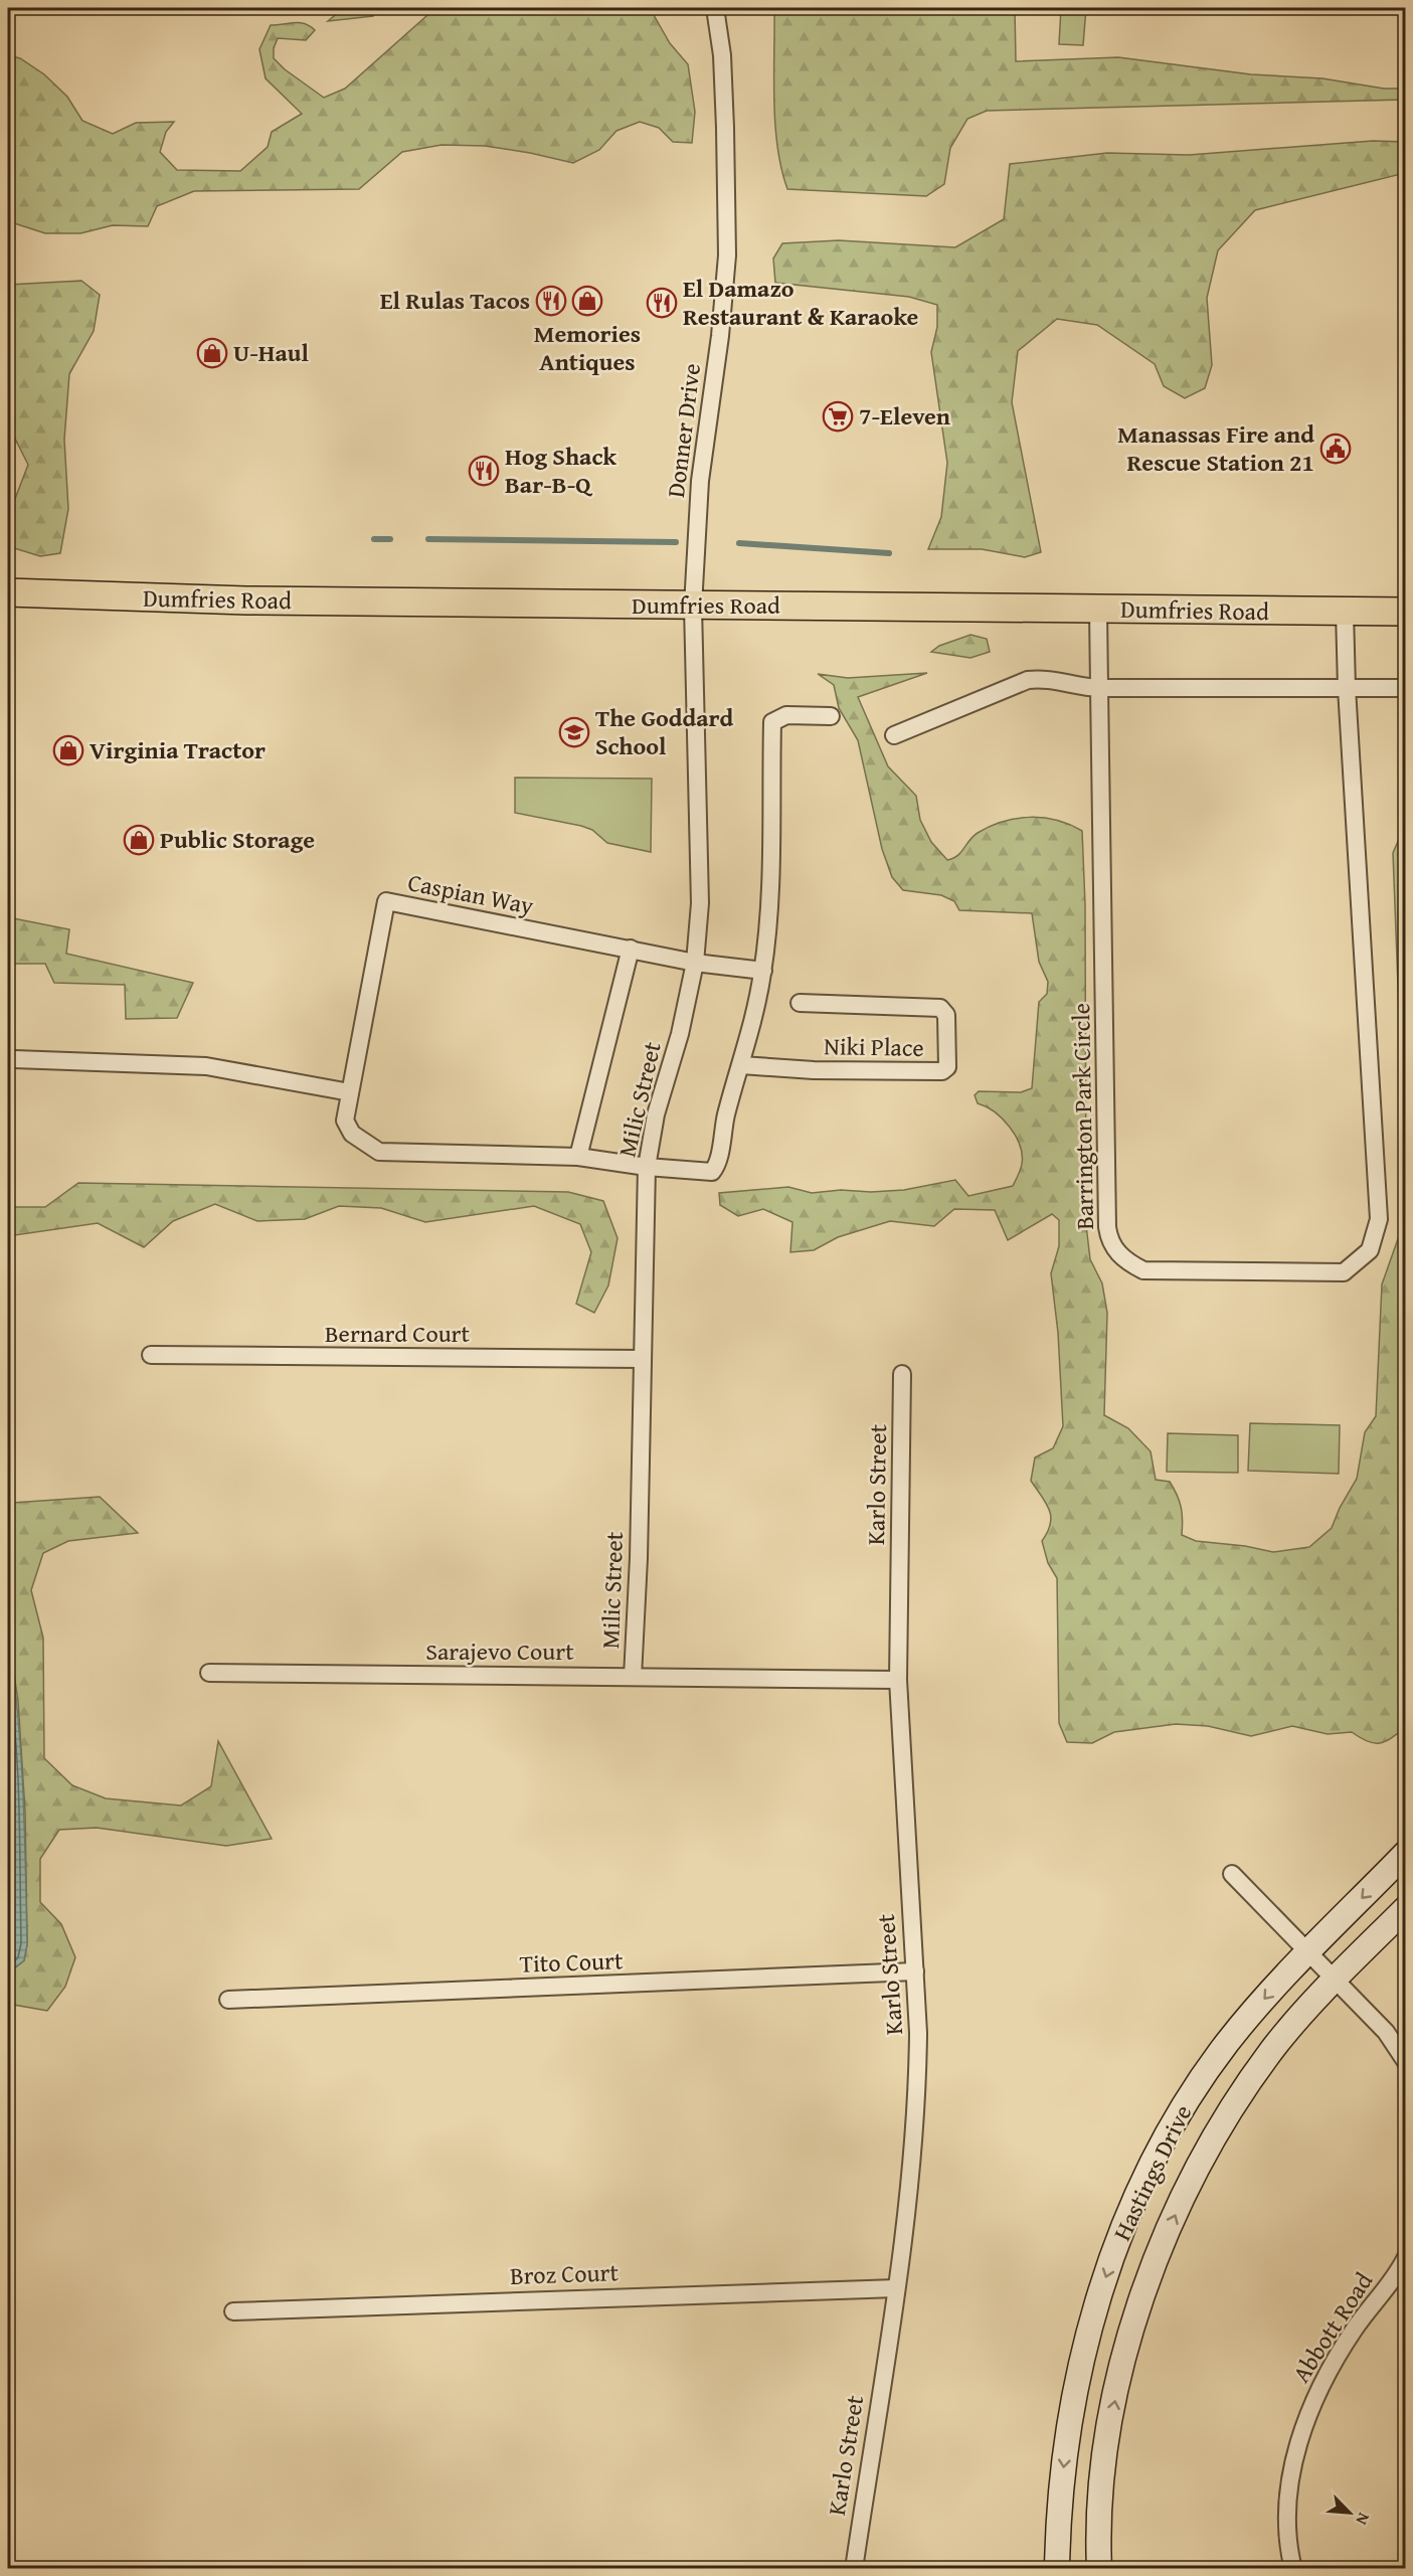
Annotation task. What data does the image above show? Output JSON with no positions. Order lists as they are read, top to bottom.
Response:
{
  "streets": {
    "main road": ["Dumfries Road"],
    "street": [
      "Donner Drive",
      "Caspian Way",
      "Niki Place",
      "Milic Street",
      "Barrington Park Circle",
      "Bernard Court",
      "Karlo Street",
      "Sarajevo Court",
      "Tito Court",
      "Hastings Drive",
      "Broz Court",
      "Abbott Road"
    ]
  },
  "crossings": [
    ["Donner Drive", "Dumfries Road"],
    ["Donner Drive", "Milic Street"],
    ["Dumfries Road", "Milic Street"],
    ["Dumfries Road", "Barrington Park Circle"],
    ["Caspian Way", "Milic Street"],
    ["Milic Street", "Bernard Court"],
    ["Milic Street", "Sarajevo Court"],
    ["Karlo Street", "Sarajevo Court"],
    ["Karlo Street", "Tito Court"],
    ["Karlo Street", "Broz Court"]
  ],
  "places": {
    "restaurant": ["El Rulas Tacos", "El Damazo Restaurant & Karaoke", "Hog Shack Bar-B-Q"],
    "shop": [
      "Memories Antiques",
      "U-Haul",
      "Virginia Tractor",
      "Public Storage"
    ],
    "supermarket": ["7-Eleven"],
    "public building": ["Manassas Fire and Rescue Station 21"],
    "school or university": ["The Goddard School"]
  },
  "north": "bottom right"
}
